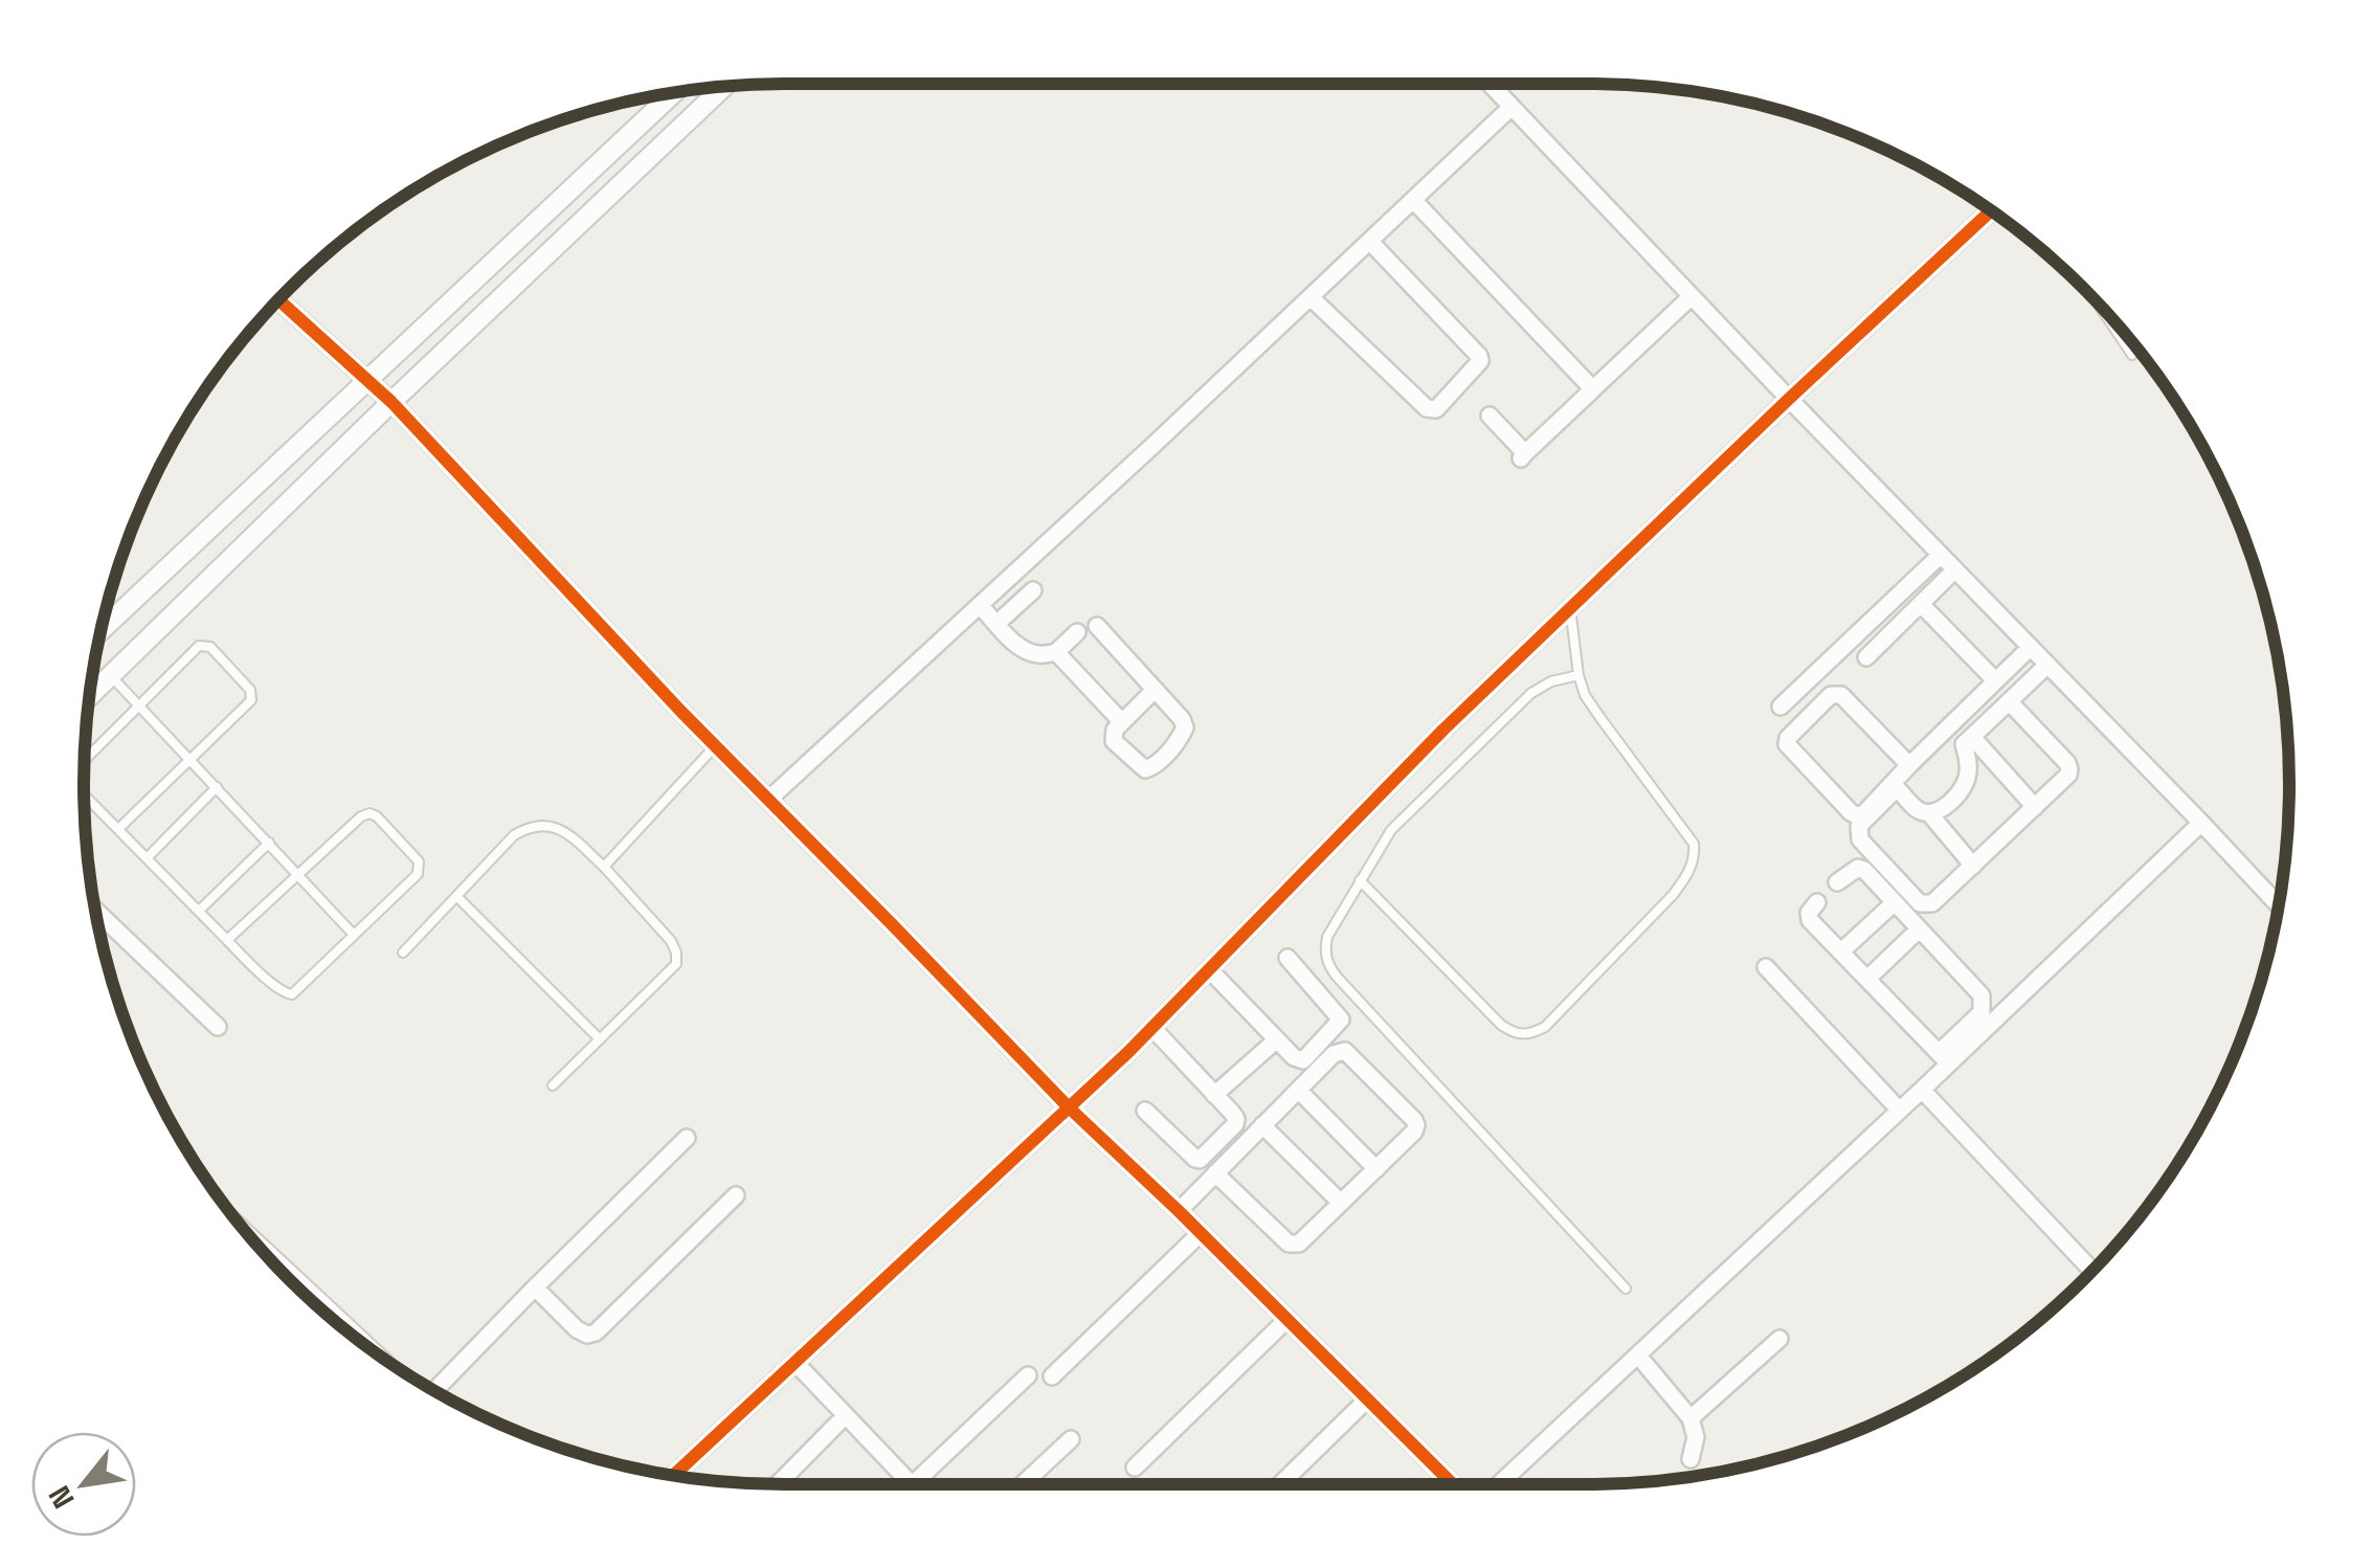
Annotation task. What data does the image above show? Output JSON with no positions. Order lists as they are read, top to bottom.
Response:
{
  "north": "bottom left"
}
